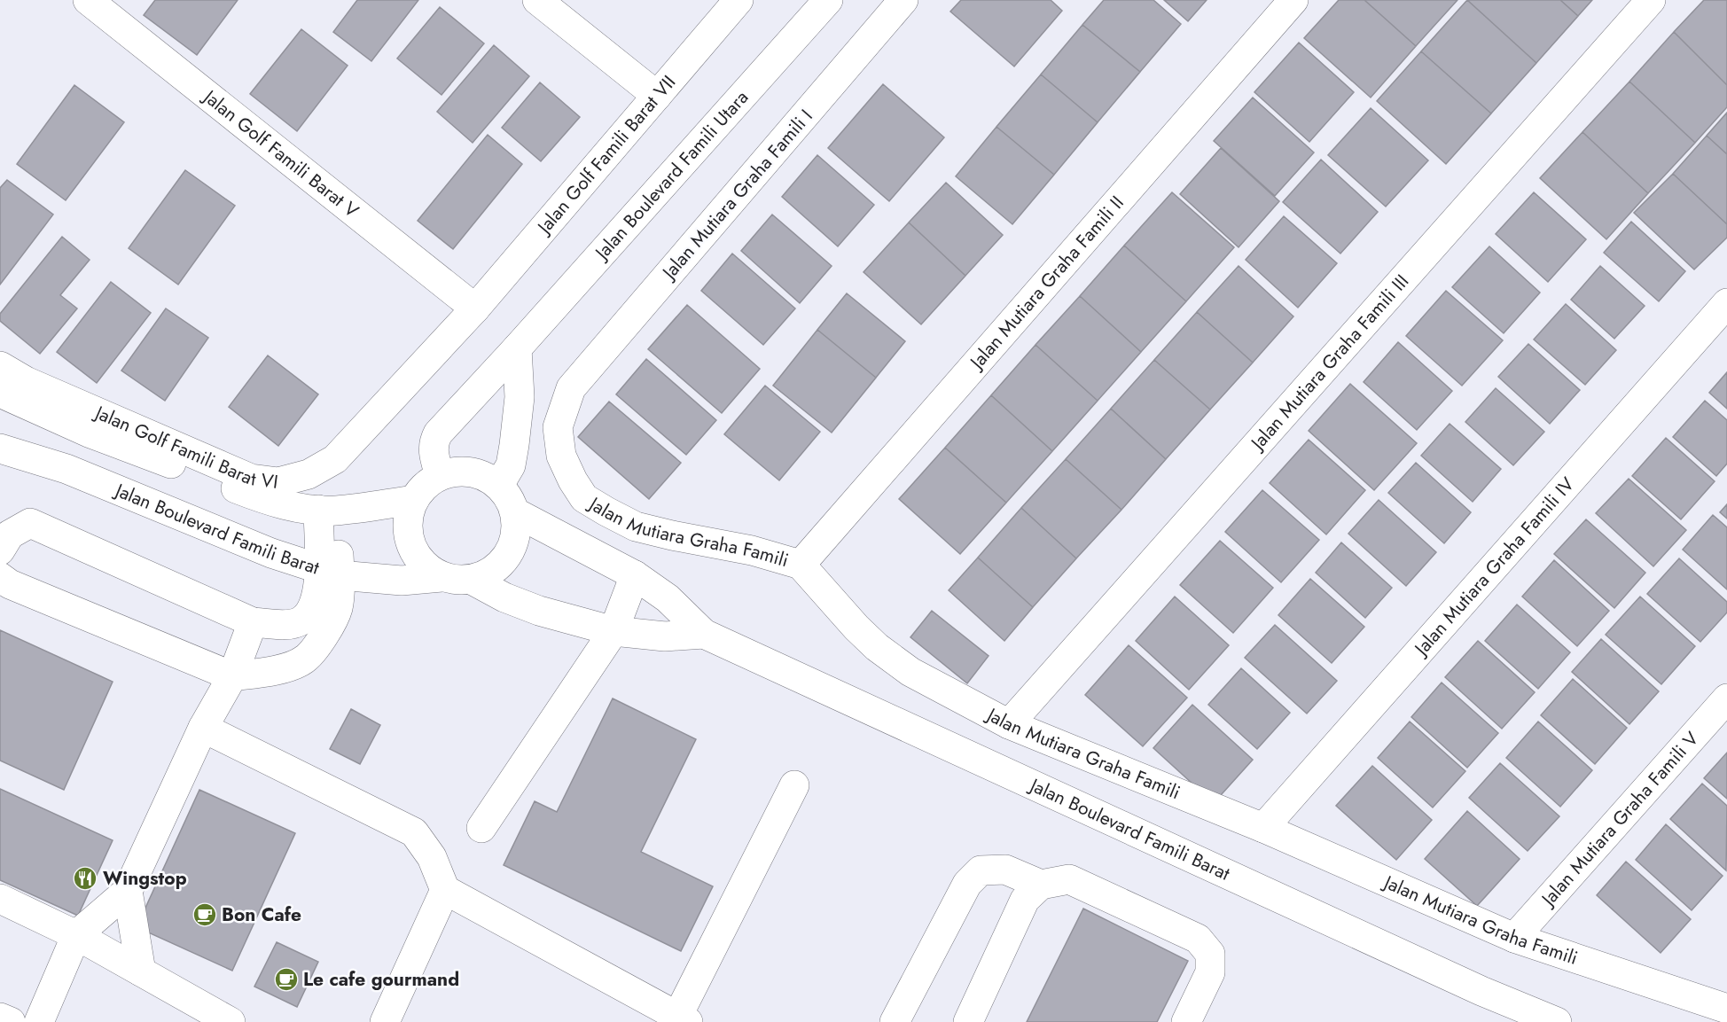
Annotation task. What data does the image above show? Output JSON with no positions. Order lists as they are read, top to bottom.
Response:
{
  "streets": {
    "street": [
      "Jalan Golf Famili Barat V",
      "Jalan Golf Famili Barat VII",
      "Jalan Boulevard Famili Utara",
      "Jalan Mutiara Graha Famili I",
      "Jalan Mutiara Graha Famili II",
      "Jalan Mutiara Graha Famili III",
      "Jalan Golf Famili Barat VI",
      "Jalan Boulevard Famili Barat",
      "Jalan Mutiara Graha Famili",
      "Jalan Mutiara Graha Famili IV",
      "Jalan Mutiara Graha Famili V"
    ]
  },
  "crossings": [
    ["Jalan Golf Famili Barat V", "Jalan Golf Famili Barat VII"],
    ["Jalan Golf Famili Barat V", "Jalan Golf Famili Barat VI"],
    ["Jalan Golf Famili Barat VII", "Jalan Golf Famili Barat VI"],
    ["Jalan Boulevard Famili Utara", "Jalan Boulevard Famili Barat"],
    ["Jalan Mutiara Graha Famili I", "Jalan Mutiara Graha Famili"],
    ["Jalan Mutiara Graha Famili II", "Jalan Mutiara Graha Famili"],
    ["Jalan Mutiara Graha Famili III", "Jalan Mutiara Graha Famili"],
    ["Jalan Mutiara Graha Famili", "Jalan Mutiara Graha Famili IV"],
    ["Jalan Mutiara Graha Famili", "Jalan Mutiara Graha Famili V"]
  ],
  "places": {
    "restaurant": ["Wingstop"],
    "cafe": ["Bon Cafe", "Le cafe gourmand"]
  }
}
